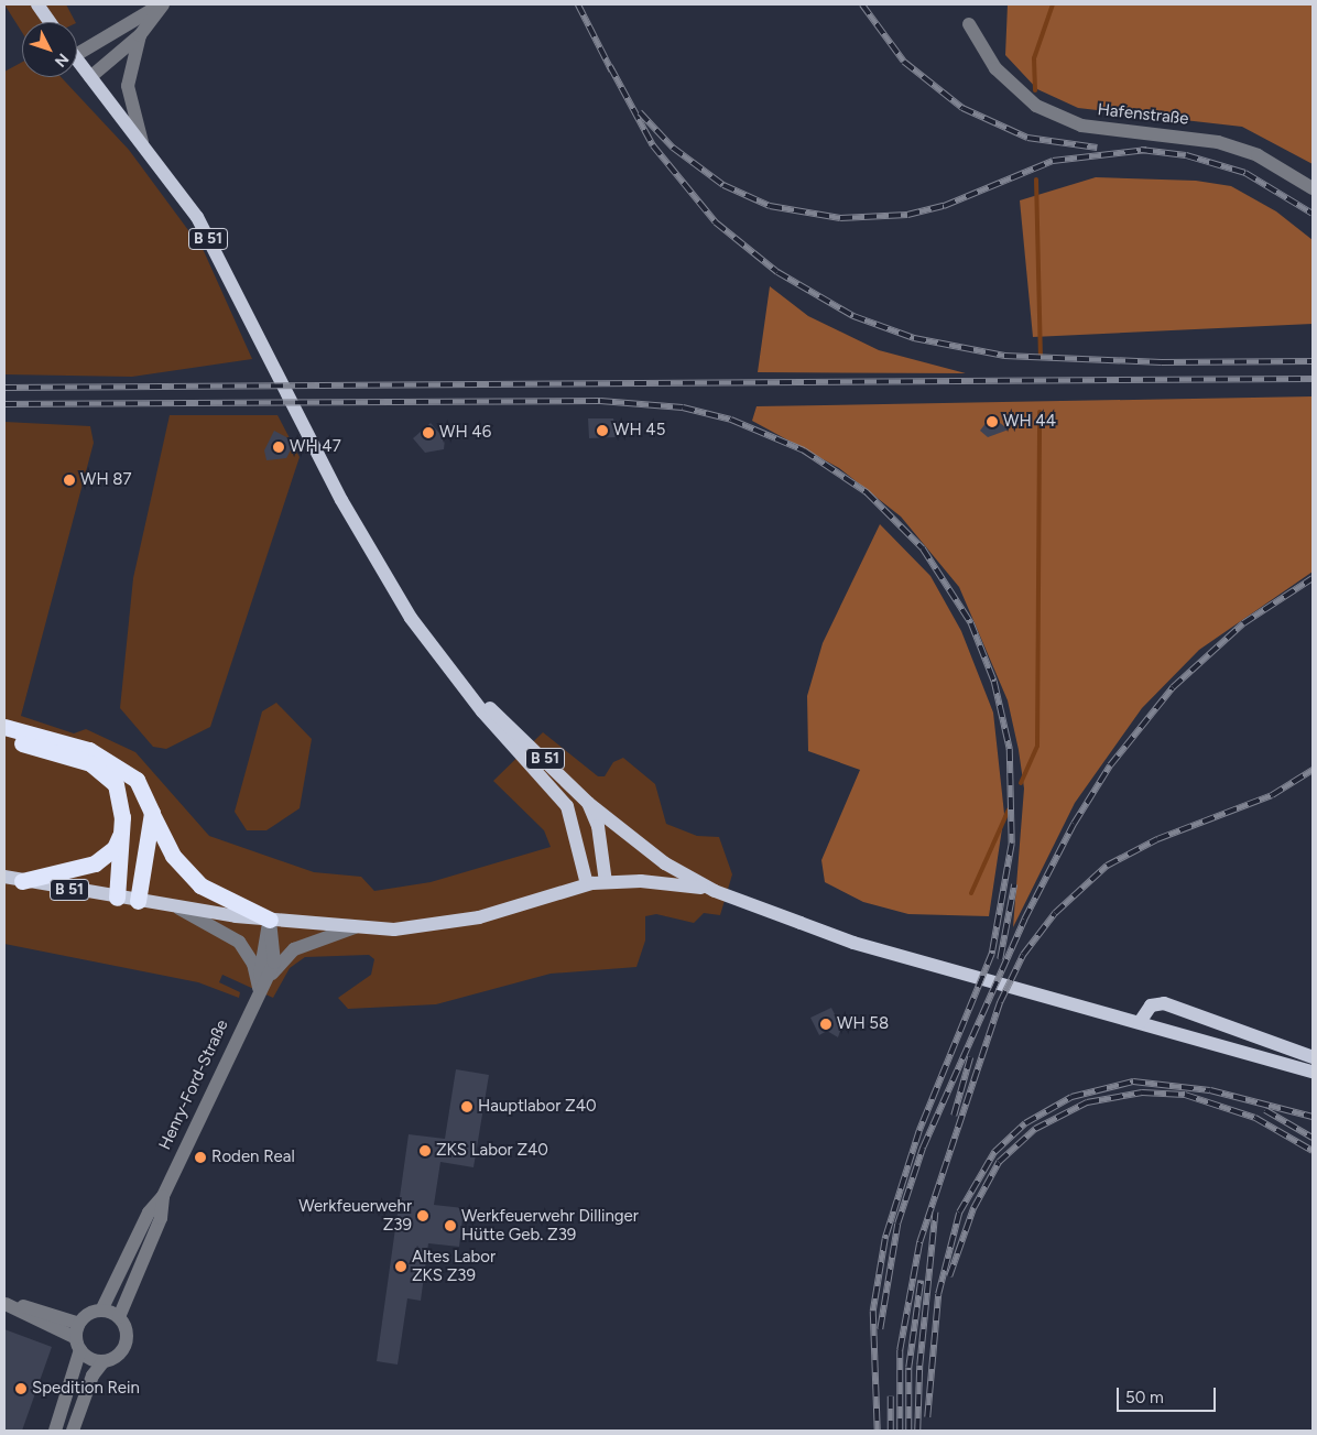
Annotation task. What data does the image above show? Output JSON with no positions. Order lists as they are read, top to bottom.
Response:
{
  "streets": {
    "main road": ["B 51"],
    "street": ["Hafenstraße", "Henry-Ford-Straße"]
  },
  "crossings": [
    ["B 51", "Henry-Ford-Straße"]
  ],
  "places": [
    "WH 44",
    "WH 45",
    "WH 46",
    "WH 47",
    "WH 87",
    "WH 58",
    "Hauptlabor Z40",
    "ZKS Labor Z40",
    "Roden Real",
    "Werkfeuerwehr Z39",
    "Werkfeuerwehr Dillinger Hütte Geb. Z39",
    "Altes Labor ZKS Z39",
    "Spedition Rein"
  ],
  "scale_bar": "50 m",
  "north": "bottom right"
}
